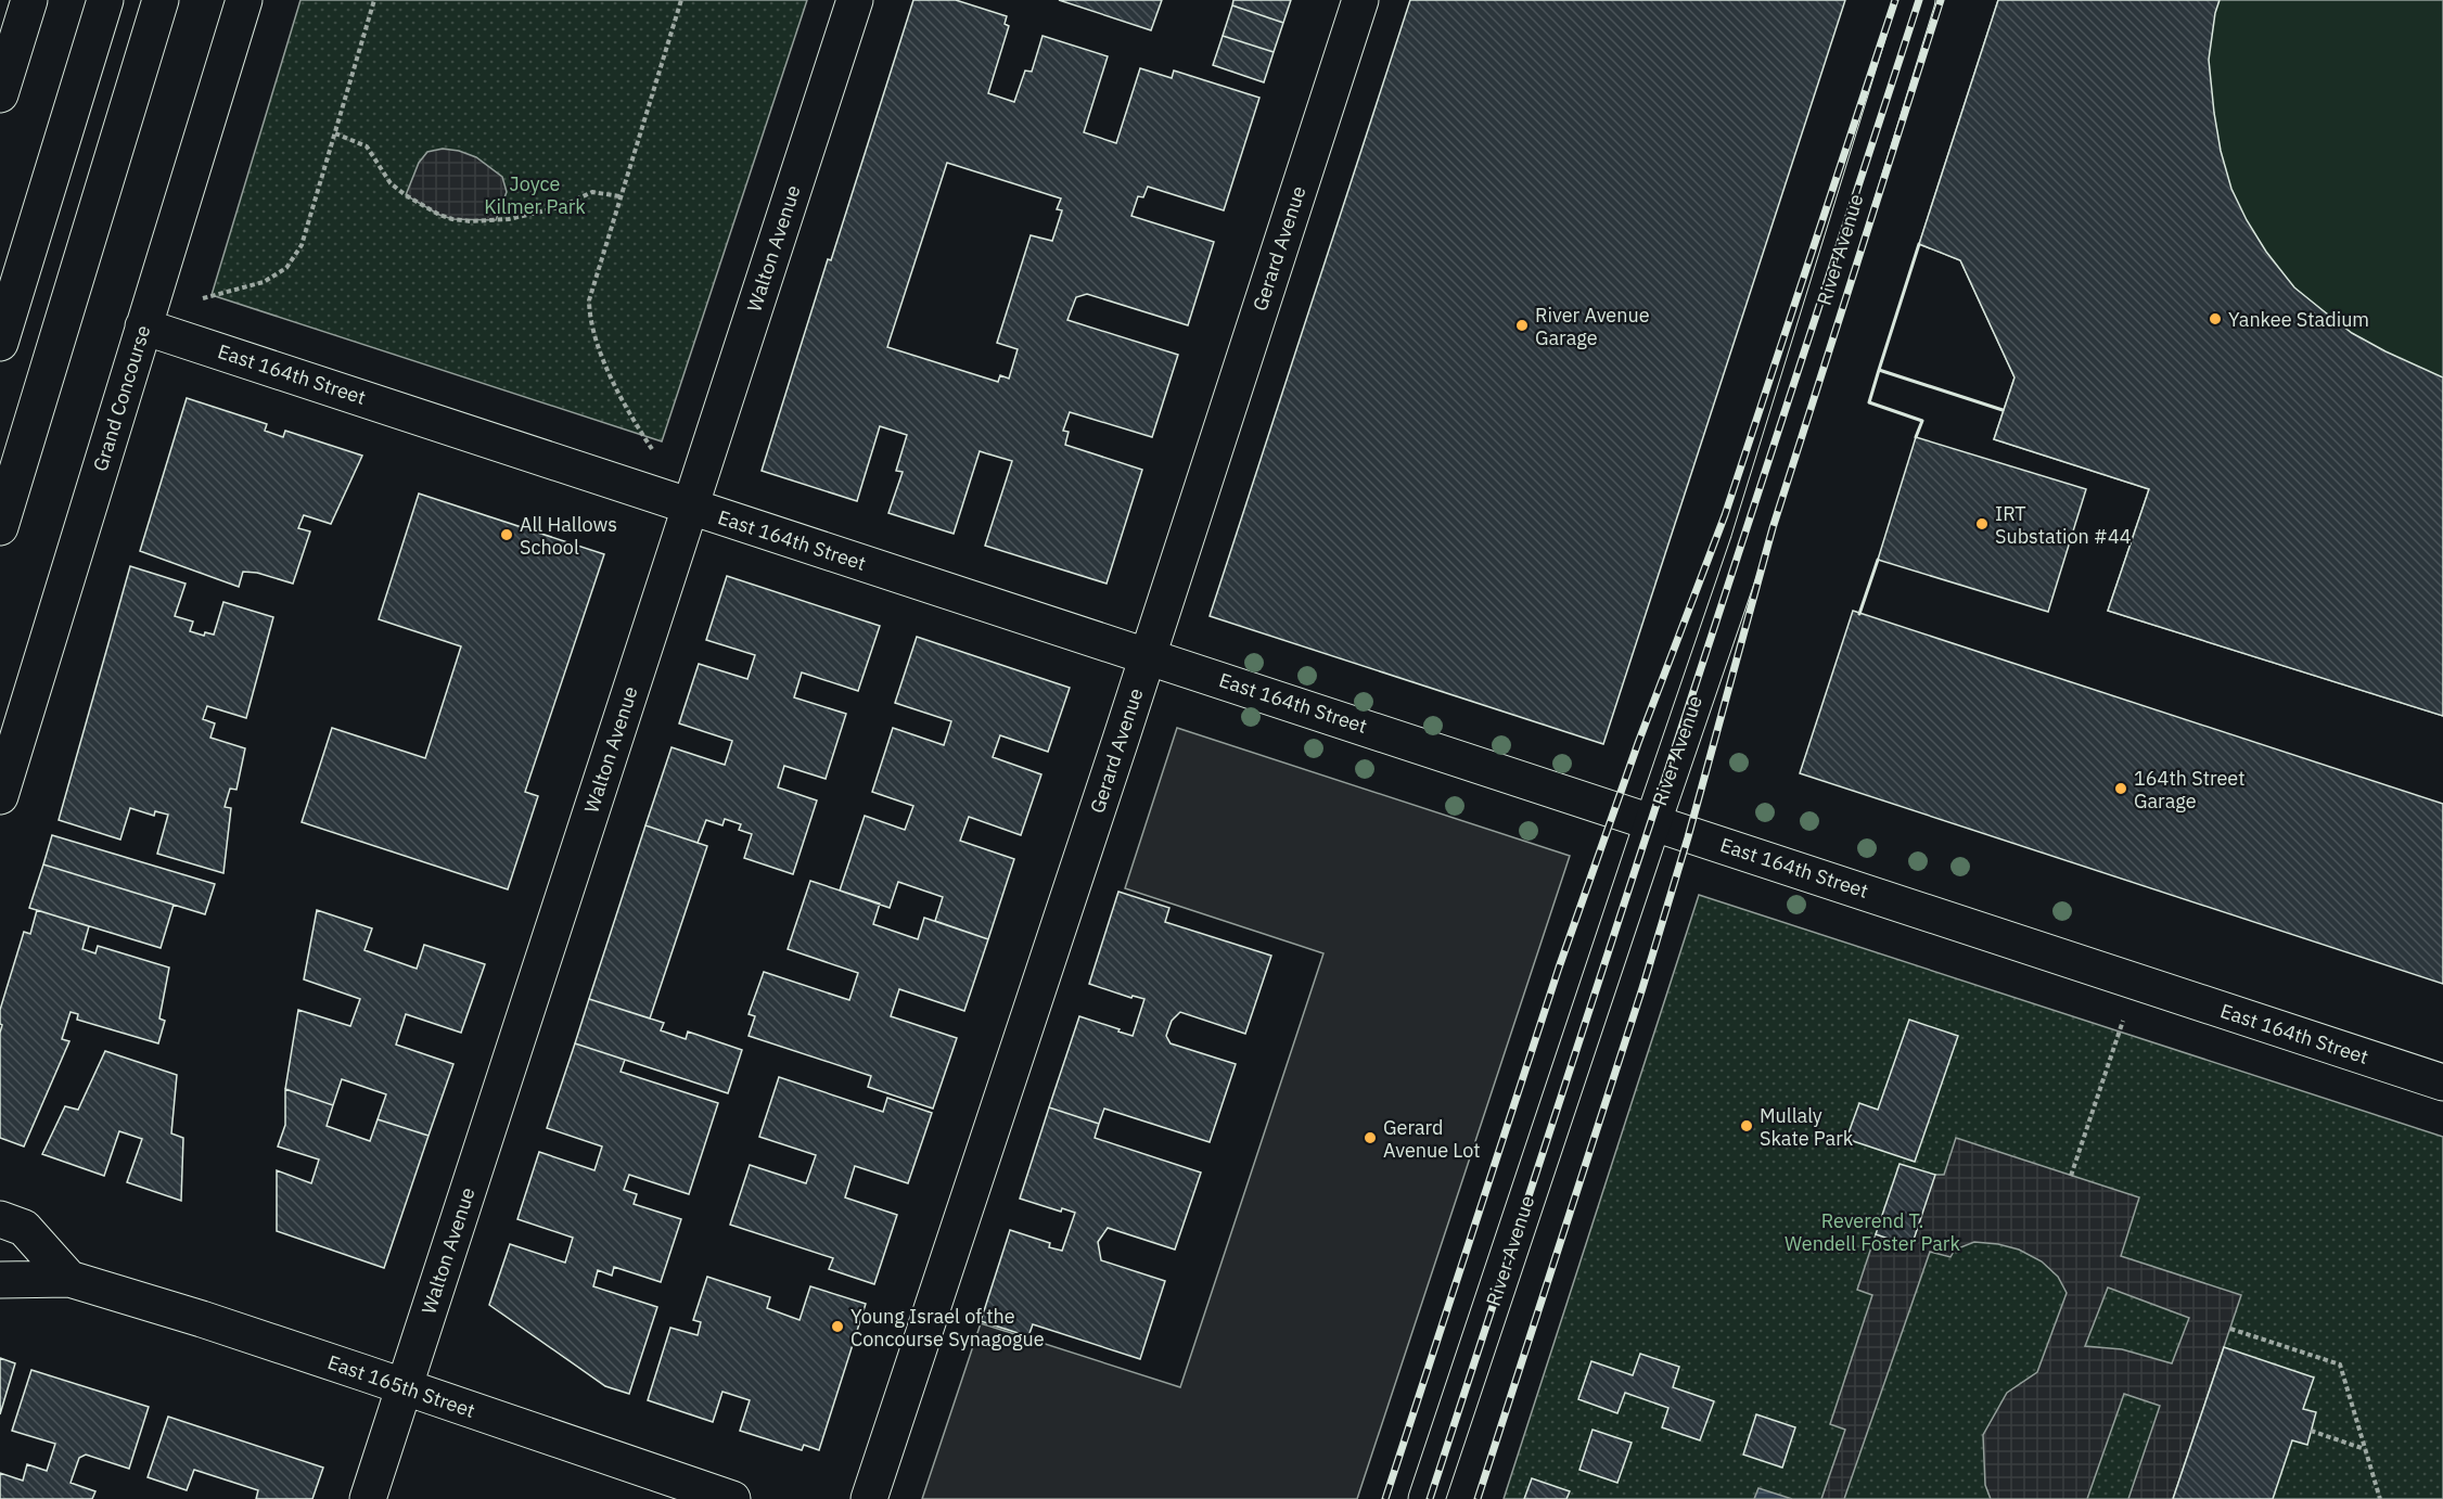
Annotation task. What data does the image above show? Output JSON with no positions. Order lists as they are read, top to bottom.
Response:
{
  "streets": {
    "street": [
      "Walton Avenue",
      "Gerard Avenue",
      "River Avenue",
      "East 164th Street",
      "Grand Concourse",
      "East 165th Street"
    ]
  },
  "crossings": [
    ["Walton Avenue", "East 164th Street"],
    ["Walton Avenue", "East 165th Street"],
    ["Gerard Avenue", "East 164th Street"],
    ["River Avenue", "East 164th Street"],
    ["East 164th Street", "Grand Concourse"]
  ],
  "parks": ["Joyce Kilmer Park", "Reverend T. Wendell Foster Park"],
  "places": [
    "Yankee Stadium",
    "River Avenue Garage",
    "IRT Substation #44",
    "All Hallows School",
    "164th Street Garage",
    "Mullaly Skate Park",
    "Gerard Avenue Lot",
    "Young Israel of the Concourse Synagogue"
  ]
}
